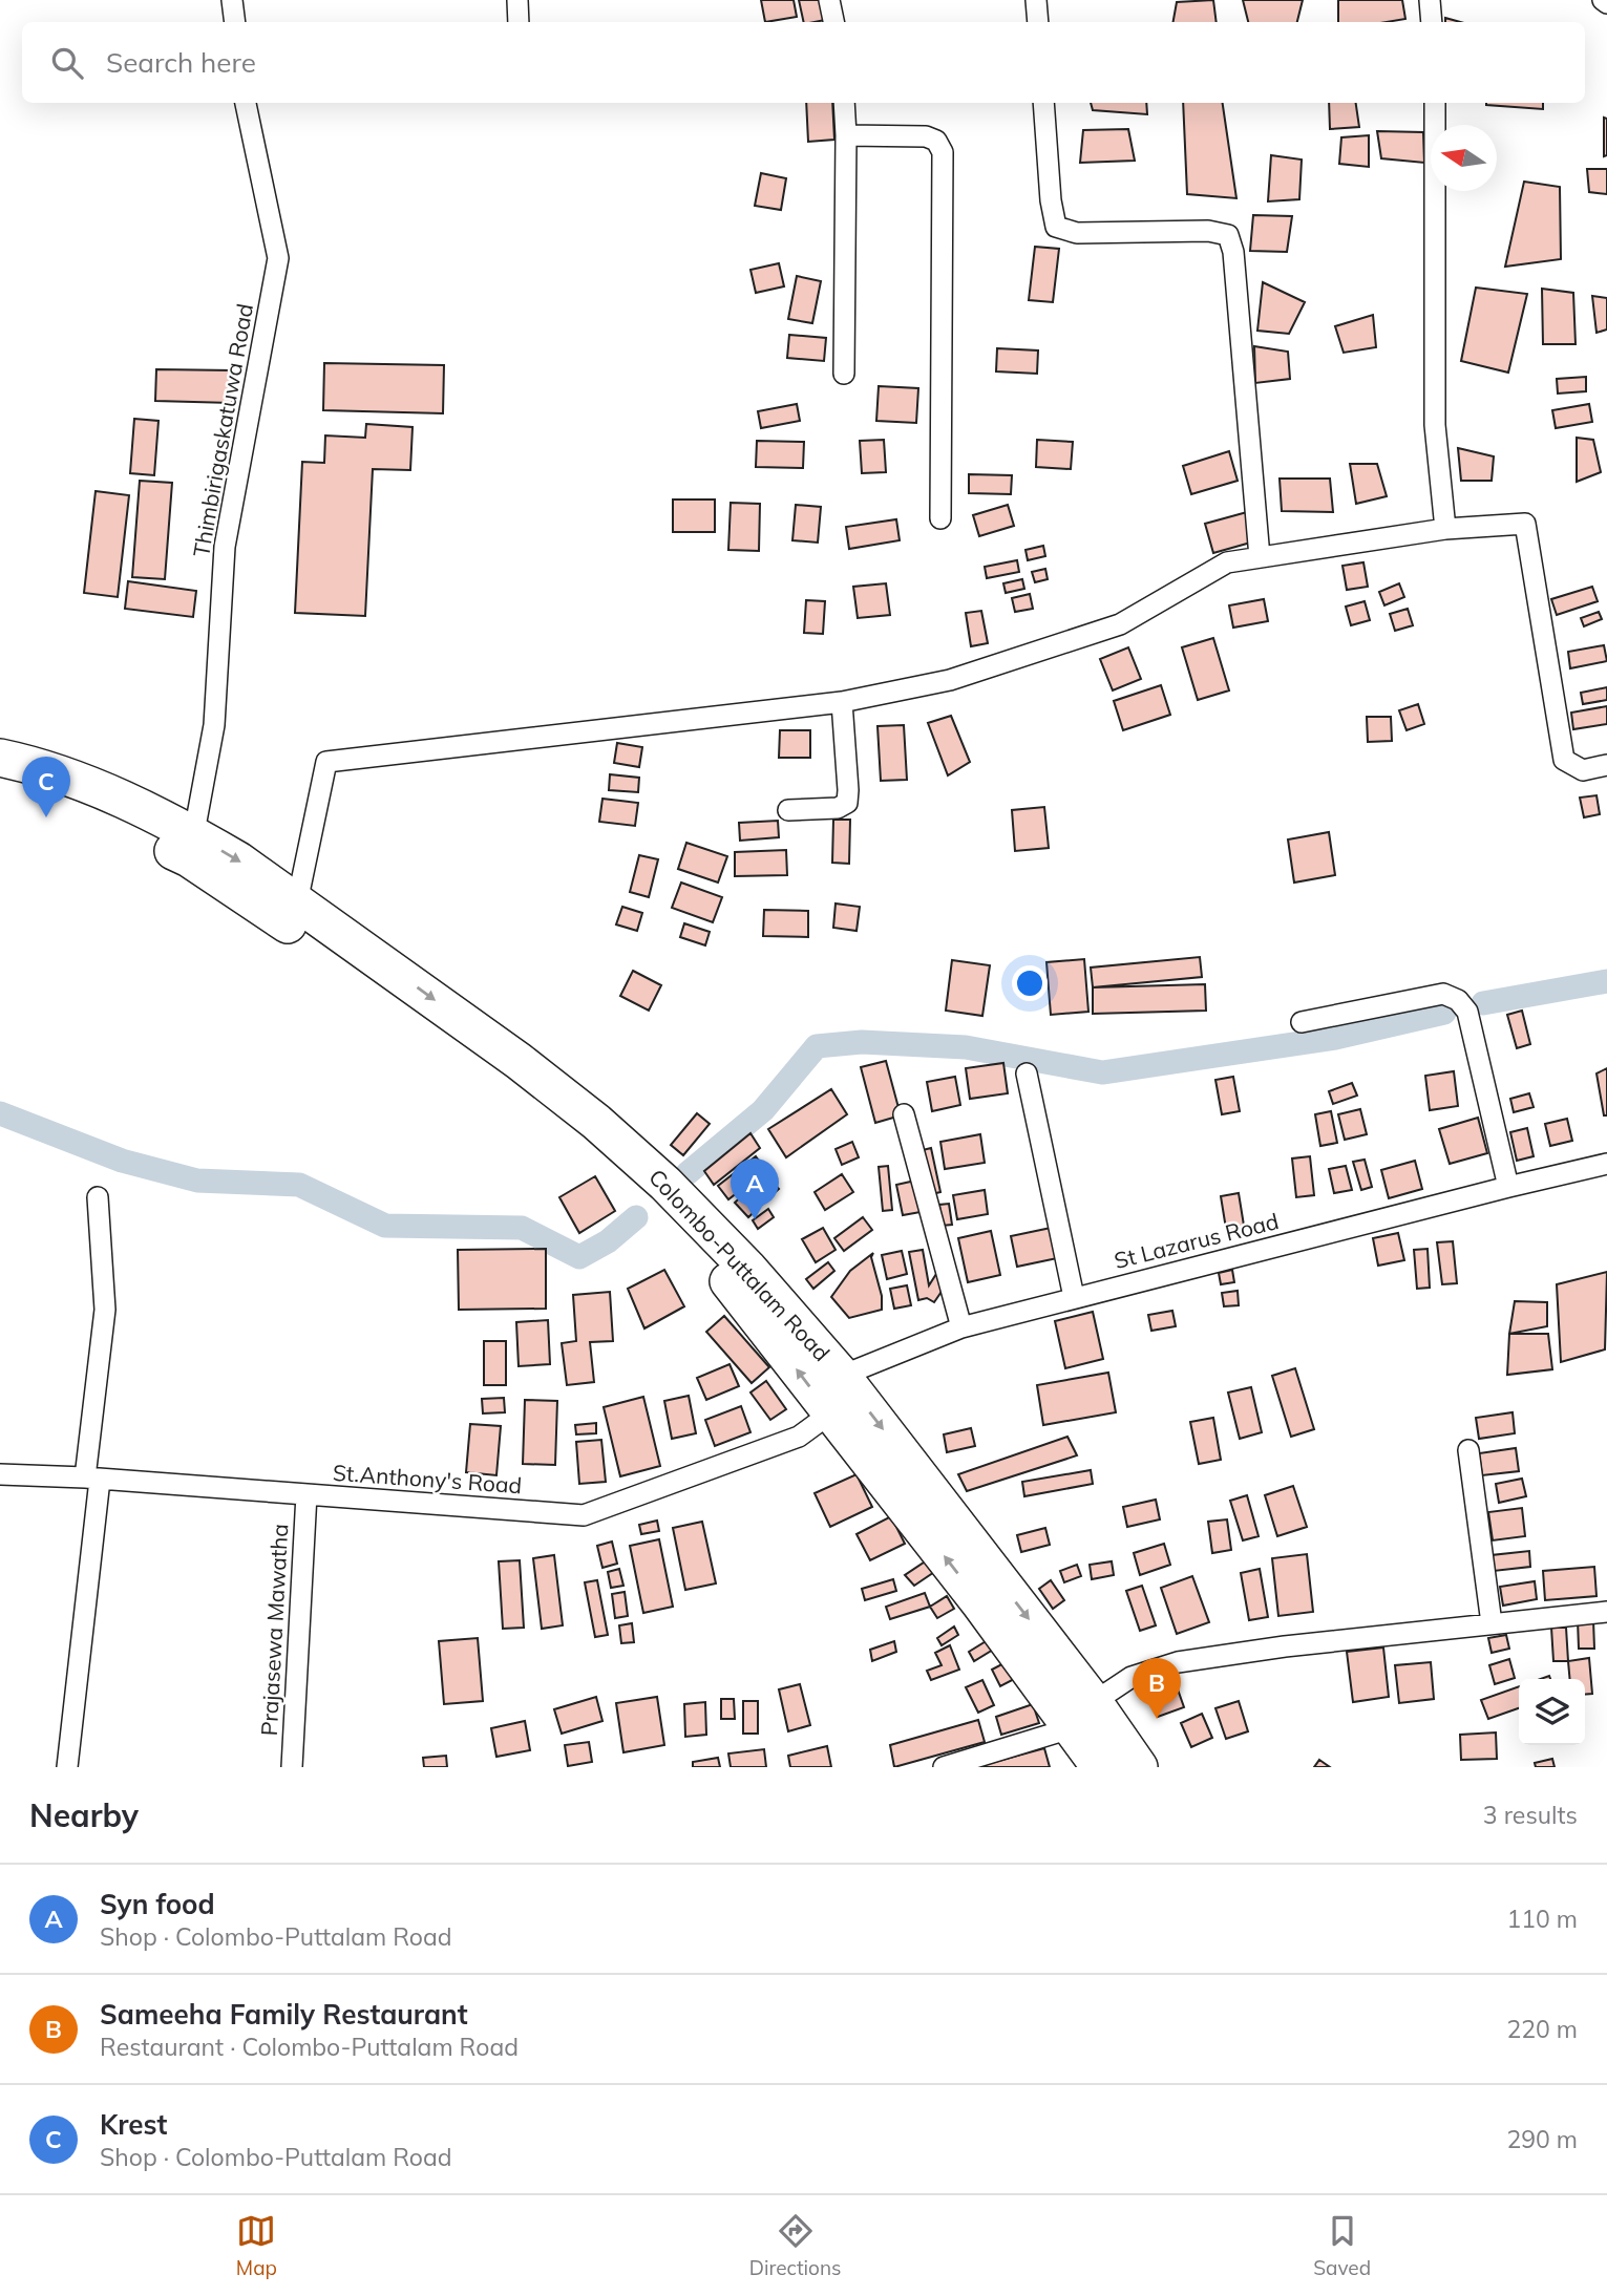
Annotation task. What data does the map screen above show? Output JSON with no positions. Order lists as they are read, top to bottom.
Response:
{
  "streets": {
    "highway": ["Colombo-Puttalam Road"],
    "street": [
      "Thimbirigaskatuwa Road",
      "St Lazarus Road",
      "St.Anthony's Road",
      "Prajasewa Mawatha"
    ]
  },
  "crossings": [
    ["Thimbirigaskatuwa Road", "Colombo-Puttalam Road"],
    ["St Lazarus Road", "Colombo-Puttalam Road"],
    ["Colombo-Puttalam Road", "St.Anthony's Road"],
    ["St.Anthony's Road", "Prajasewa Mawatha"]
  ],
  "north": "left",
  "page": {
    "search": "Search here",
    "pins": ["C", "A", "B"],
    "heading": ["Nearby", "3 results"],
    "list": [
      {
        "mark": "A",
        "name": "Syn food",
        "note": "Shop · Colombo-Puttalam Road",
        "value": "110 m"
      },
      {
        "mark": "B",
        "name": "Sameeha Family Restaurant",
        "note": "Restaurant · Colombo-Puttalam Road",
        "value": "220 m"
      },
      {
        "mark": "C",
        "name": "Krest",
        "note": "Shop · Colombo-Puttalam Road",
        "value": "290 m"
      }
    ],
    "nav": ["Map", "Directions", "Saved"]
  }
}
